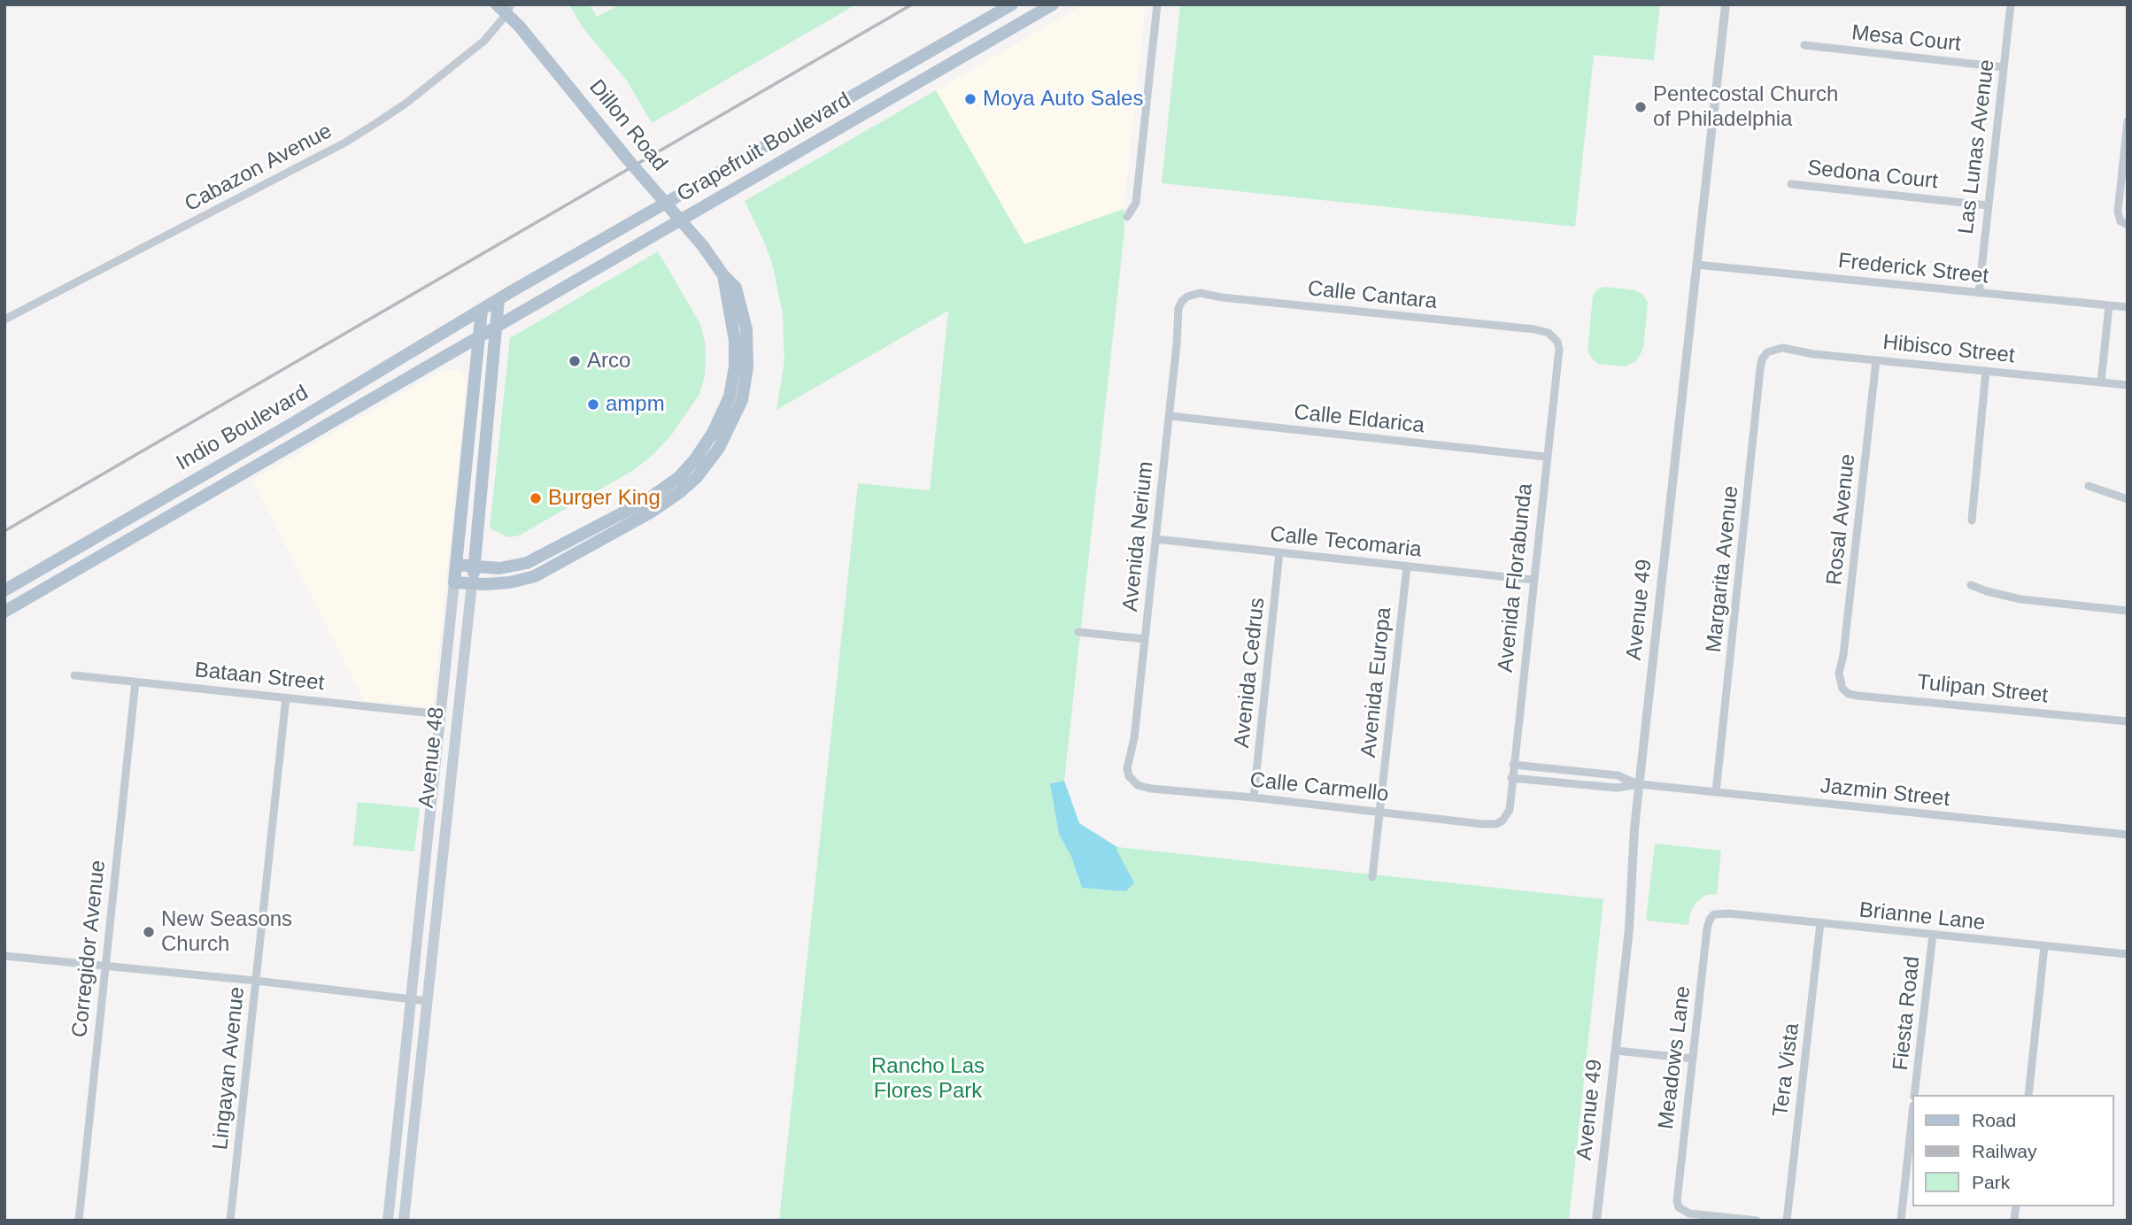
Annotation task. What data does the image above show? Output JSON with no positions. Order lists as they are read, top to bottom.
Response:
{
  "streets": {
    "main road": [
      "Dillon Road",
      "Grapefruit Boulevard",
      "Indio Boulevard",
      "Avenue 48"
    ],
    "street": [
      "Mesa Court",
      "Las Lunas Avenue",
      "Cabazon Avenue",
      "Sedona Court",
      "Frederick Street",
      "Calle Cantara",
      "Hibisco Street",
      "Calle Eldarica",
      "Rosal Avenue",
      "Avenida Nerium",
      "Calle Tecomaria",
      "Margarita Avenue",
      "Avenida Florabunda",
      "Avenue 49",
      "Avenida Cedrus",
      "Bataan Street",
      "Avenida Europa",
      "Tulipan Street",
      "Calle Carmello",
      "Jazmin Street",
      "Brianne Lane",
      "Corregidor Avenue",
      "Fiesta Road",
      "Meadows Lane",
      "Lingayan Avenue",
      "Tera Vista"
    ]
  },
  "crossings": [
    ["Mesa Court", "Las Lunas Avenue"],
    ["Dillon Road", "Cabazon Avenue"],
    ["Dillon Road", "Avenue 48"],
    ["Las Lunas Avenue", "Sedona Court"],
    ["Las Lunas Avenue", "Frederick Street"],
    ["Grapefruit Boulevard", "Indio Boulevard"],
    ["Grapefruit Boulevard", "Avenue 48"],
    ["Frederick Street", "Avenue 49"],
    ["Calle Cantara", "Avenida Nerium"],
    ["Calle Cantara", "Avenida Florabunda"],
    ["Hibisco Street", "Rosal Avenue"],
    ["Hibisco Street", "Margarita Avenue"],
    ["Calle Eldarica", "Avenida Nerium"],
    ["Calle Eldarica", "Avenida Florabunda"],
    ["Indio Boulevard", "Avenue 48"],
    ["Rosal Avenue", "Tulipan Street"],
    ["Avenida Nerium", "Calle Tecomaria"],
    ["Avenida Nerium", "Calle Carmello"],
    ["Calle Tecomaria", "Avenida Florabunda"],
    ["Calle Tecomaria", "Avenida Cedrus"],
    ["Calle Tecomaria", "Avenida Europa"],
    ["Margarita Avenue", "Jazmin Street"],
    ["Avenida Florabunda", "Calle Carmello"],
    ["Avenue 49", "Jazmin Street"],
    ["Avenida Cedrus", "Calle Carmello"],
    ["Bataan Street", "Avenue 48"],
    ["Bataan Street", "Corregidor Avenue"],
    ["Bataan Street", "Lingayan Avenue"],
    ["Avenida Europa", "Calle Carmello"],
    ["Brianne Lane", "Fiesta Road"],
    ["Brianne Lane", "Meadows Lane"],
    ["Brianne Lane", "Tera Vista"]
  ],
  "parks": ["Rancho Las Flores Park"],
  "places": [
    "Moya Auto Sales",
    "Pentecostal Church of Philadelphia",
    "Arco",
    "ampm",
    "Burger King",
    "New Seasons Church"
  ],
  "legend": ["Road", "Railway", "Park"]
}
